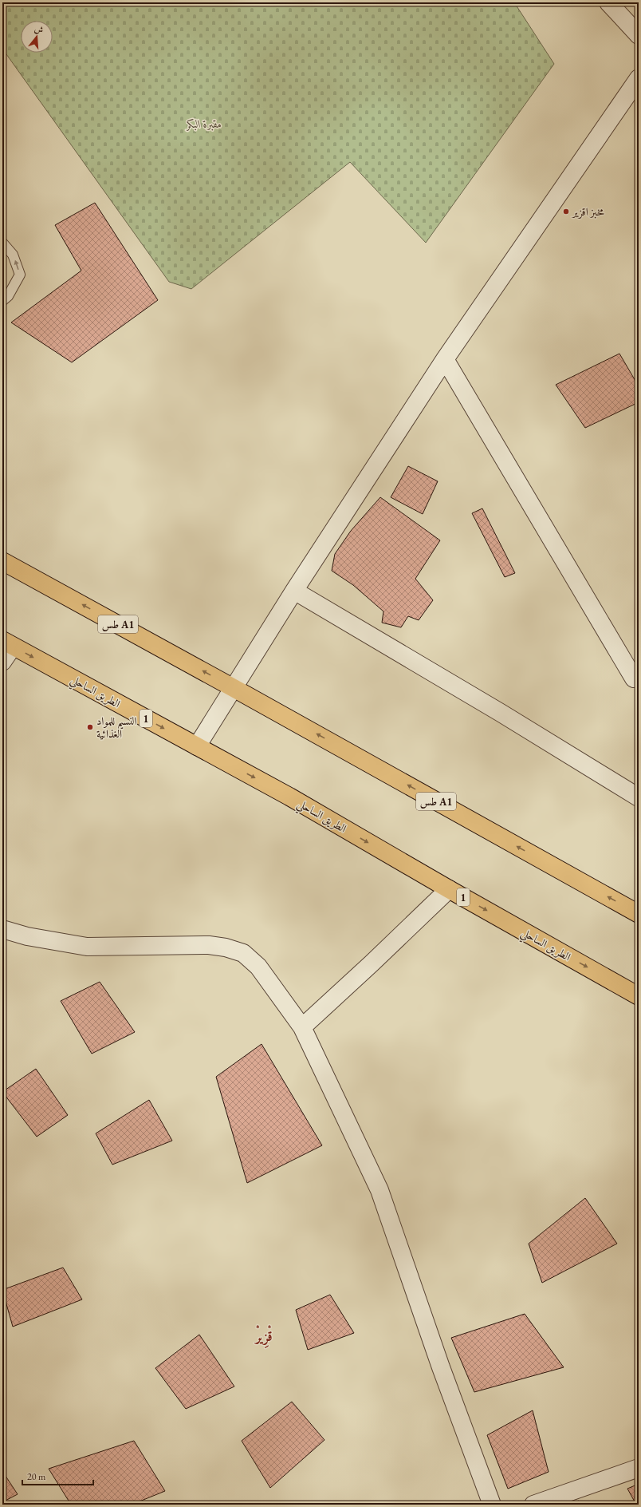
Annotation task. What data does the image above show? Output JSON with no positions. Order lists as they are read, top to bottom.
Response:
{
  "streets": {
    "highway": ["طس A1", "الطريق الساحلي", "1"]
  },
  "districts": ["قْزِيرْ"],
  "parks": ["مقبرة البكر"],
  "places": ["مخبز اقزير", "النسيم للمواد الغذائية"],
  "scale_bar": "20 m",
  "north": "top"
}
